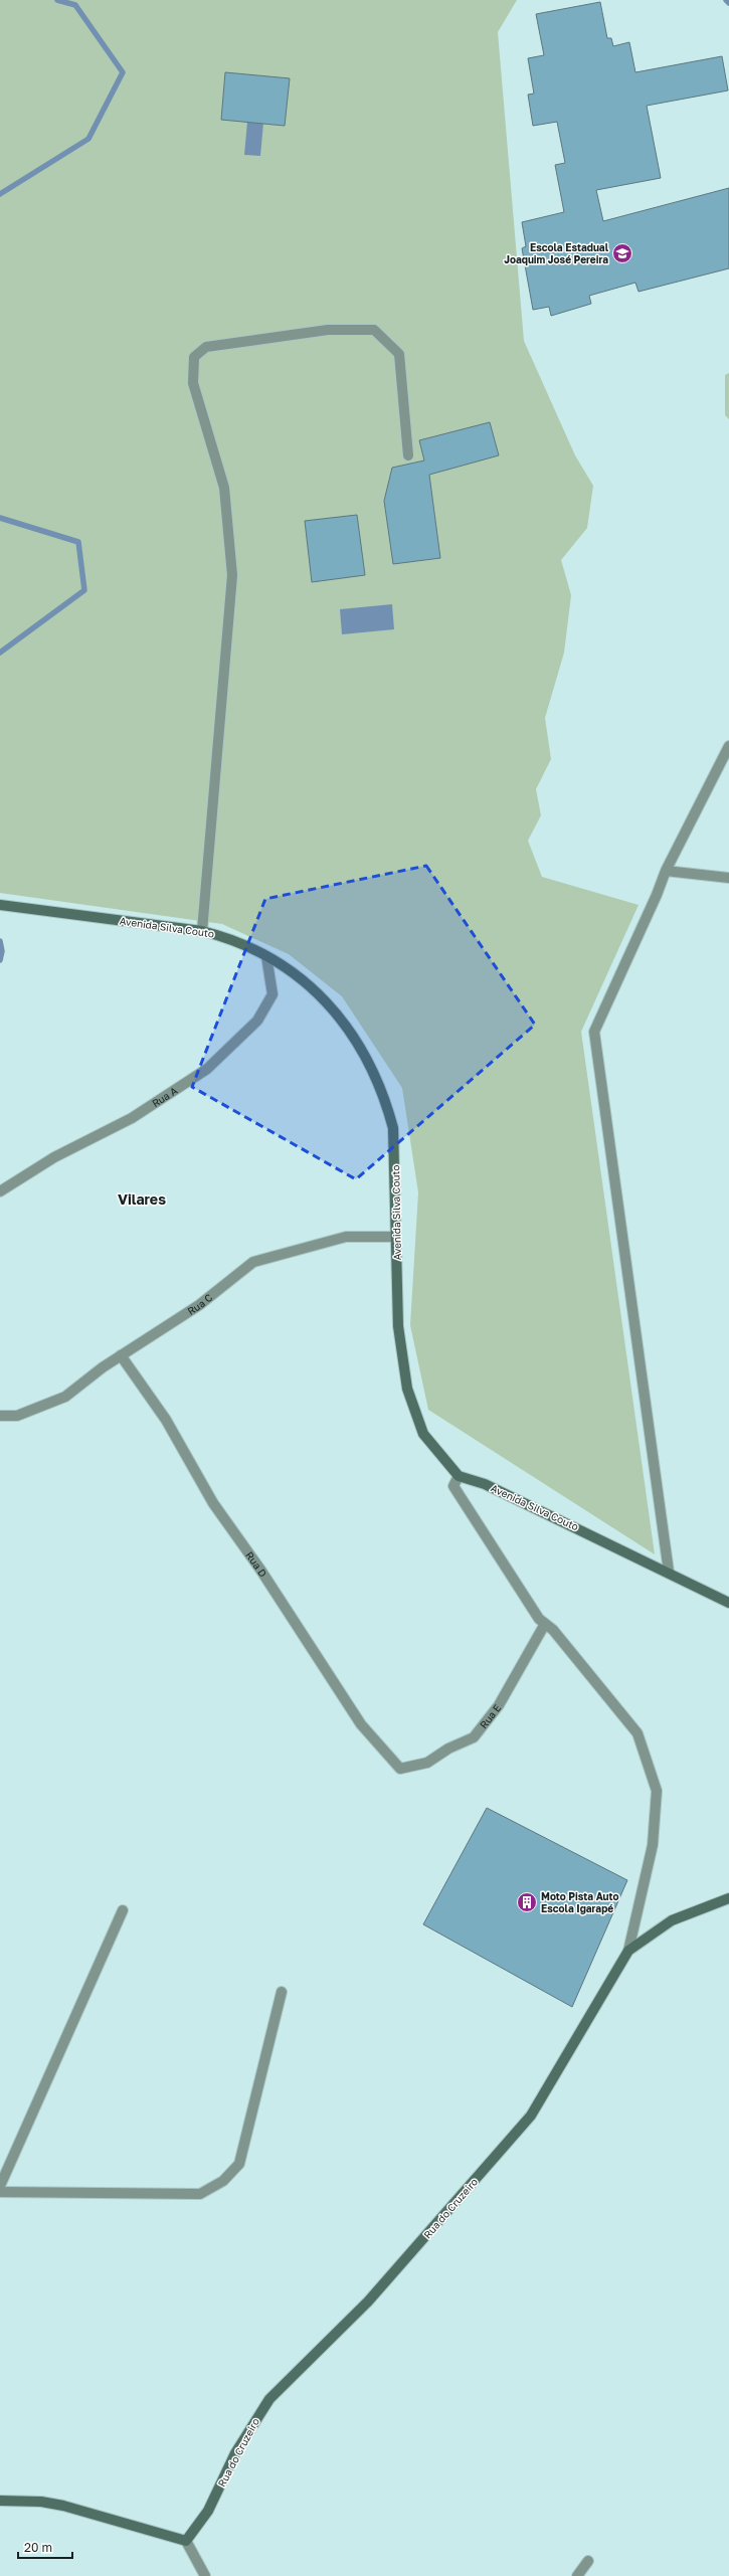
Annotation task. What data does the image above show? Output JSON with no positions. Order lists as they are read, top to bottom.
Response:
{
  "streets": {
    "main road": ["Avenida Silva Couto", "Rua do Cruzeiro"],
    "street": [
      "Rua A",
      "Rua C",
      "Rua D",
      "Rua E"
    ]
  },
  "crossings": [
    ["Avenida Silva Couto", "Rua A"],
    ["Avenida Silva Couto", "Rua C"],
    ["Rua C", "Rua D"],
    ["Rua D", "Rua E"]
  ],
  "districts": ["Vilares"],
  "places": {
    "school or university": ["Escola Estadual Joaquim José Pereira"],
    "building": ["Moto Pista Auto Escola Igarapé"]
  },
  "scale_bar": "20 m"
}
